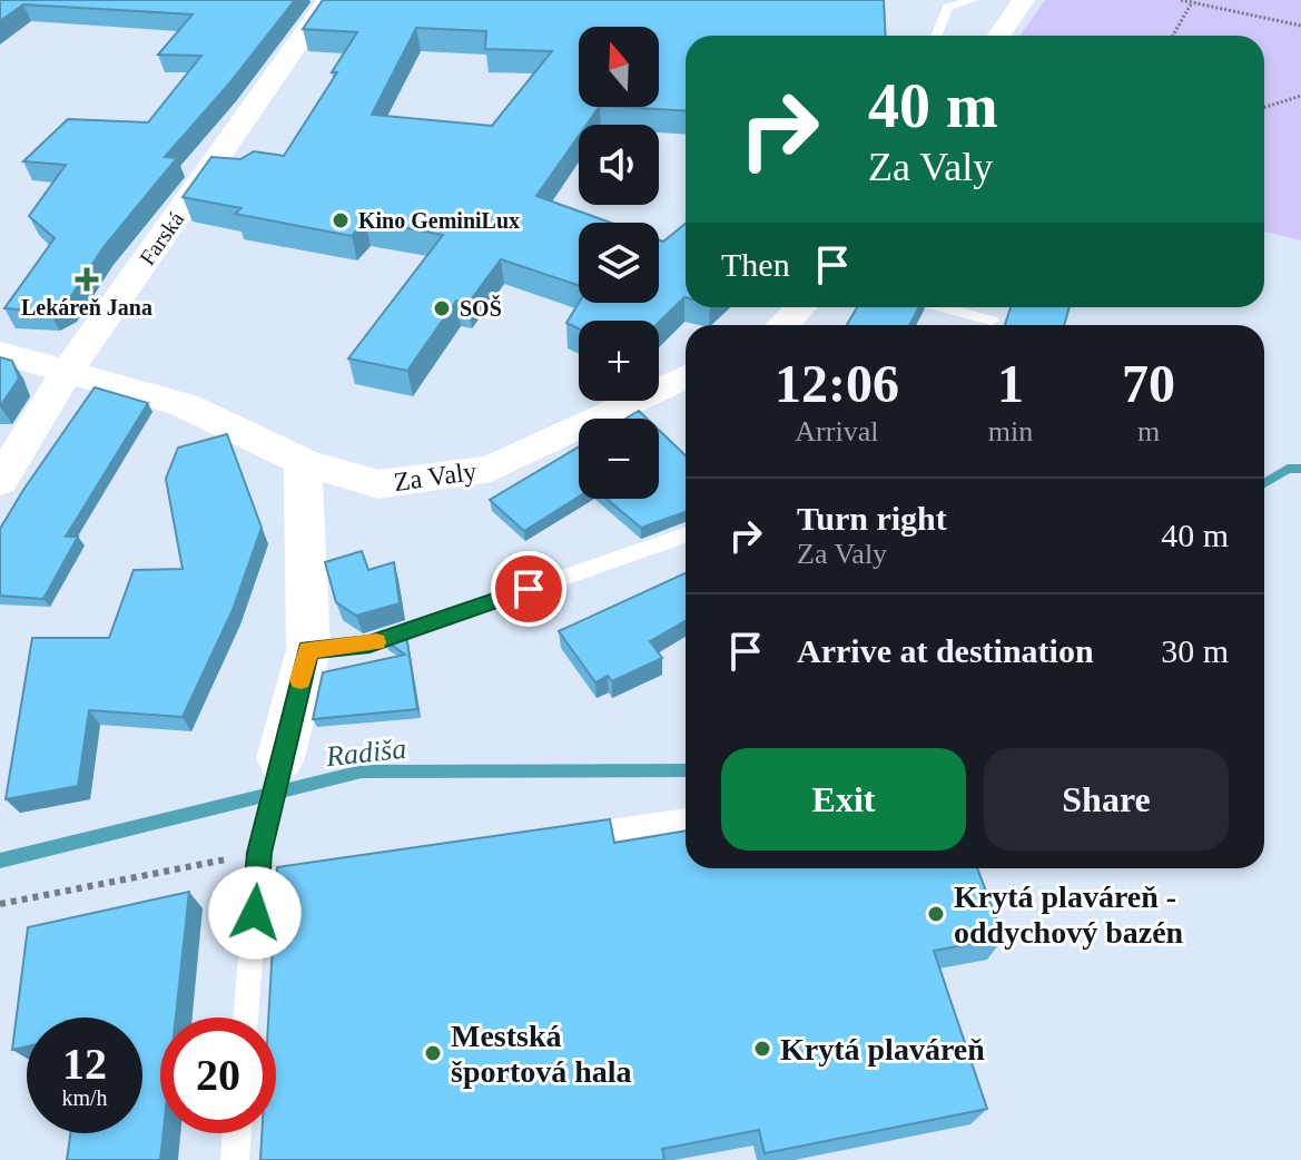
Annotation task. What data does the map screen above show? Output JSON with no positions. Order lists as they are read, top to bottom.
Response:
{
  "streets": {
    "street": ["Farská", "Za Valy"]
  },
  "crossings": [
    ["Farská", "Za Valy"]
  ],
  "water": ["Radiša"],
  "places": {
    "other": [
      "Kino GeminiLux",
      "SOŠ",
      "Krytá plaváreň - oddychový bazén",
      "Krytá plaváreň",
      "Mestská športová hala"
    ],
    "health": ["Lekáreň Jana"]
  },
  "north": "top",
  "page": {
    "map_buttons": ["+", "−"],
    "turn": ["40 m", "Za Valy"],
    "then": "Then",
    "eta": [
      "12:06",
      "Arrival",
      "1",
      "min",
      "70",
      "m"
    ],
    "list": [
      {
        "name": "Turn right",
        "note": "Za Valy",
        "value": "40 m"
      },
      {
        "name": "Arrive at destination",
        "value": "30 m"
      }
    ],
    "buttons": ["Exit", "Share"],
    "speed": "12 km/h",
    "limit": "20"
  }
}
